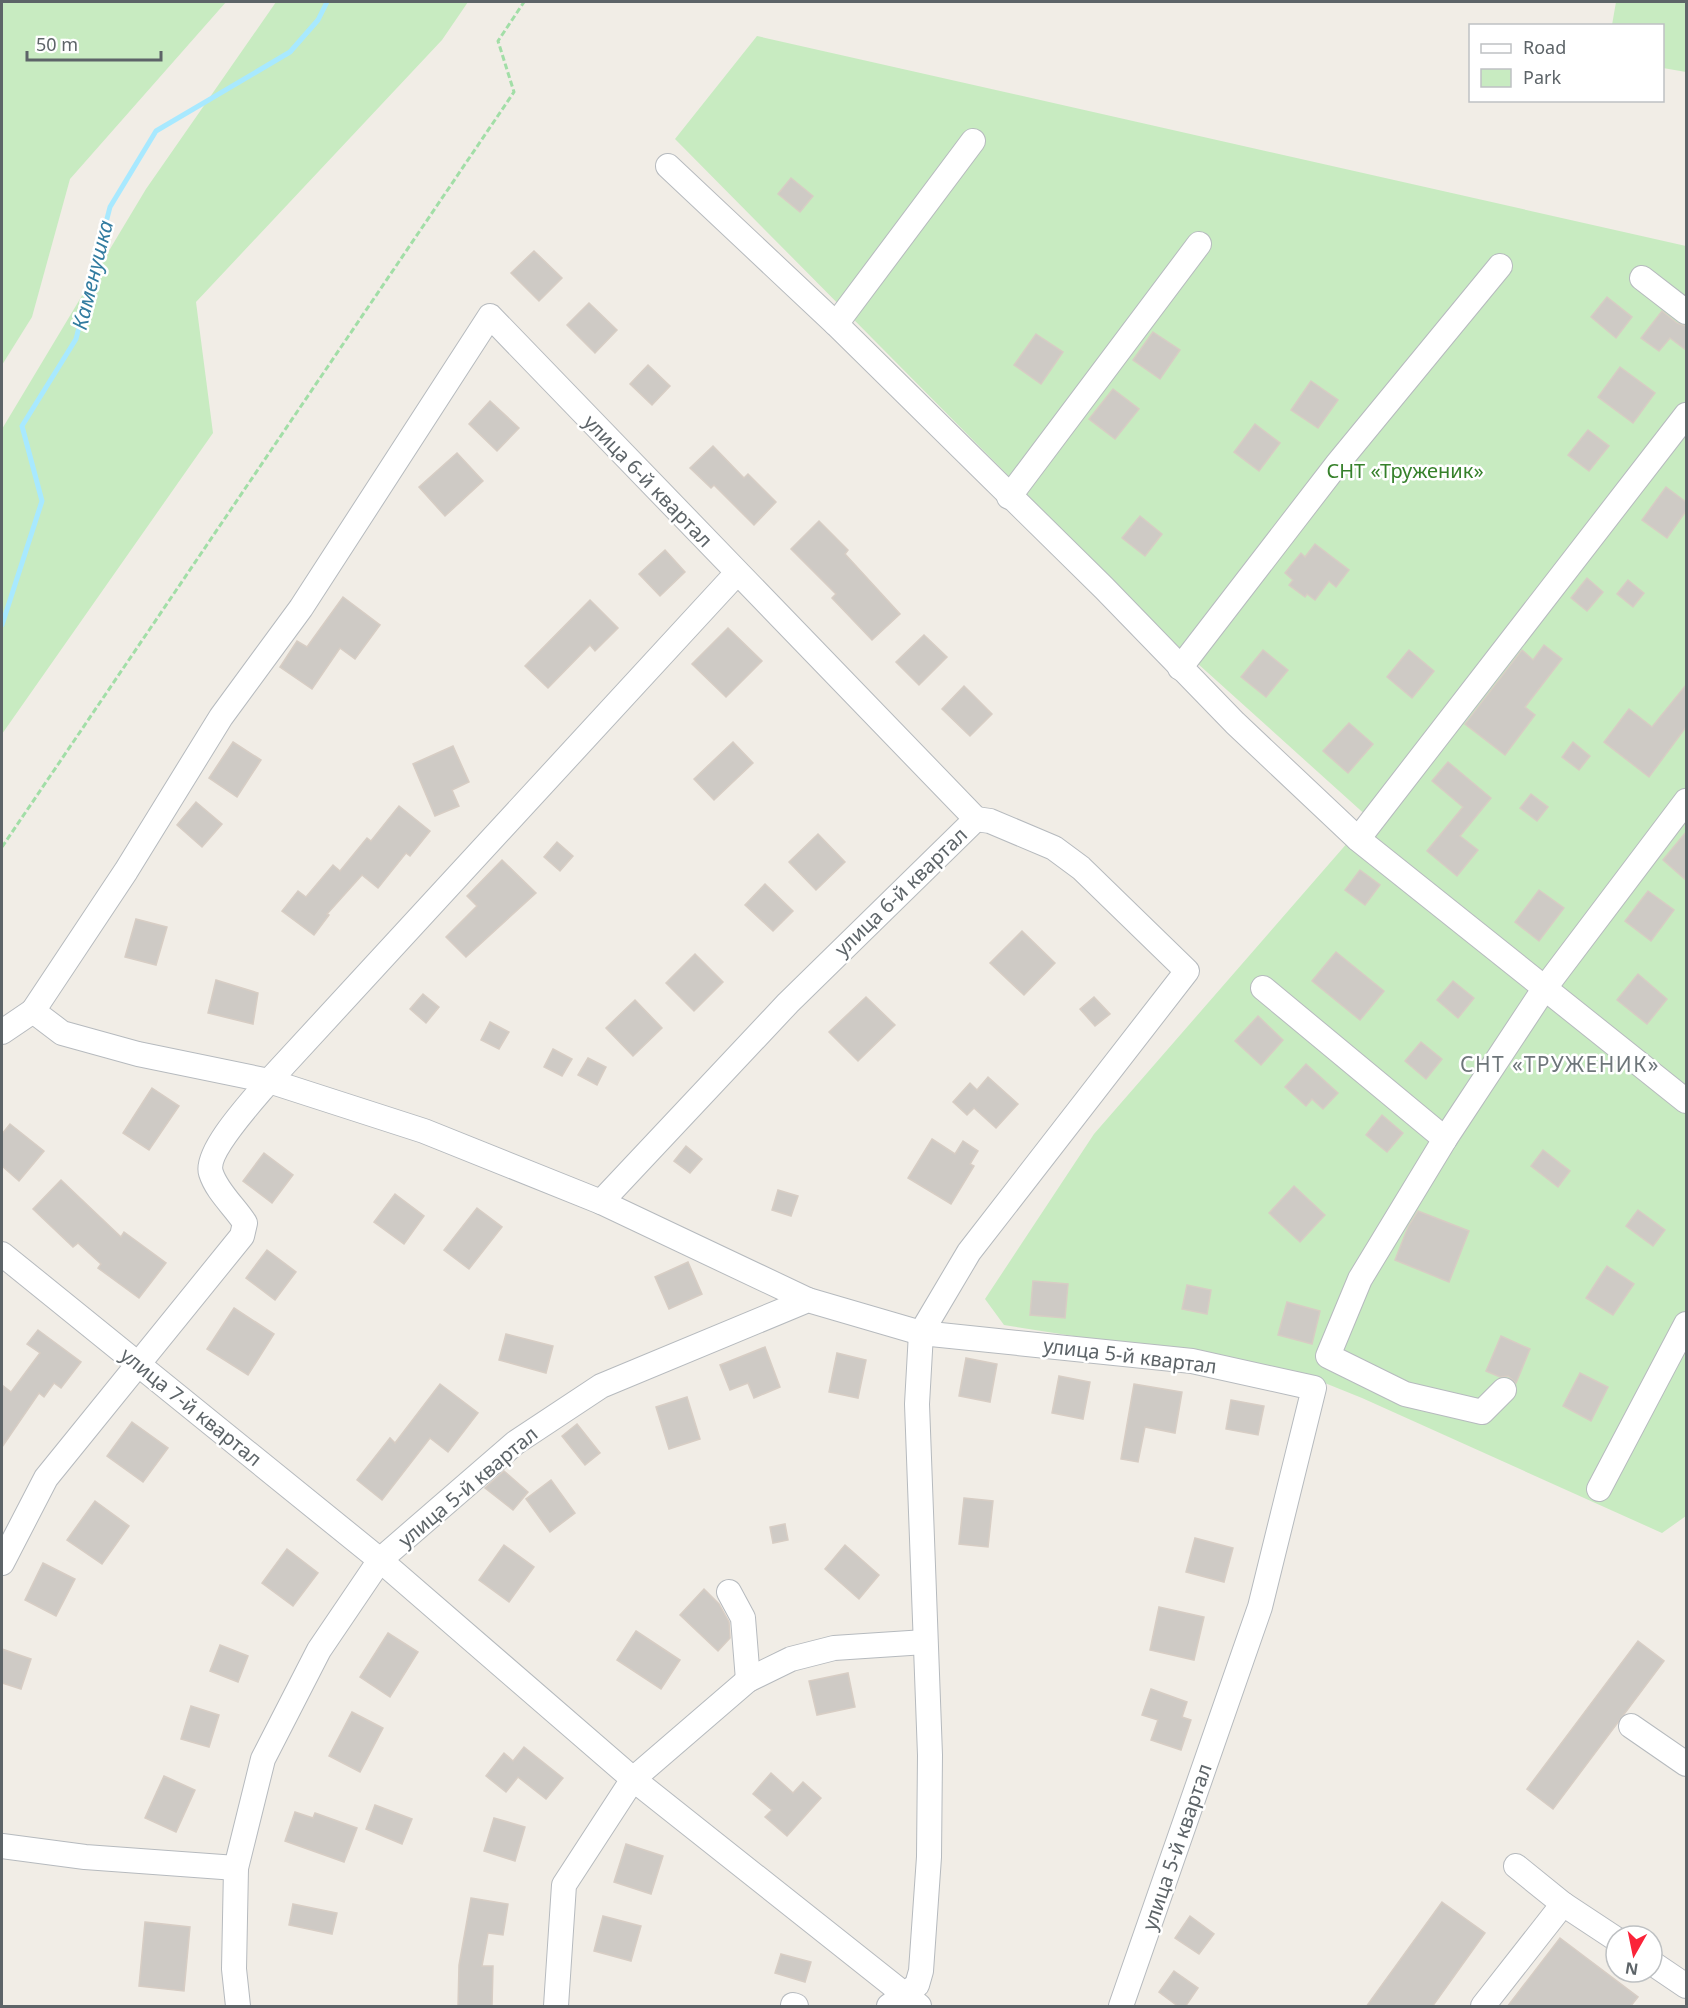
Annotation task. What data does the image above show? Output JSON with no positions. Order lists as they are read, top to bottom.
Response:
{
  "streets": {
    "street": ["улица 6-й квартал", "улица 5-й квартал", "улица 7-й квартал"]
  },
  "crossings": [
    ["улица 5-й квартал", "улица 7-й квартал"]
  ],
  "districts": ["СНТ «ТРУЖЕНИК»"],
  "water": ["Каменушка"],
  "parks": ["СНТ «Труженик»"],
  "legend": ["Road", "Park"],
  "scale_bar": "50 m",
  "north": "bottom"
}
